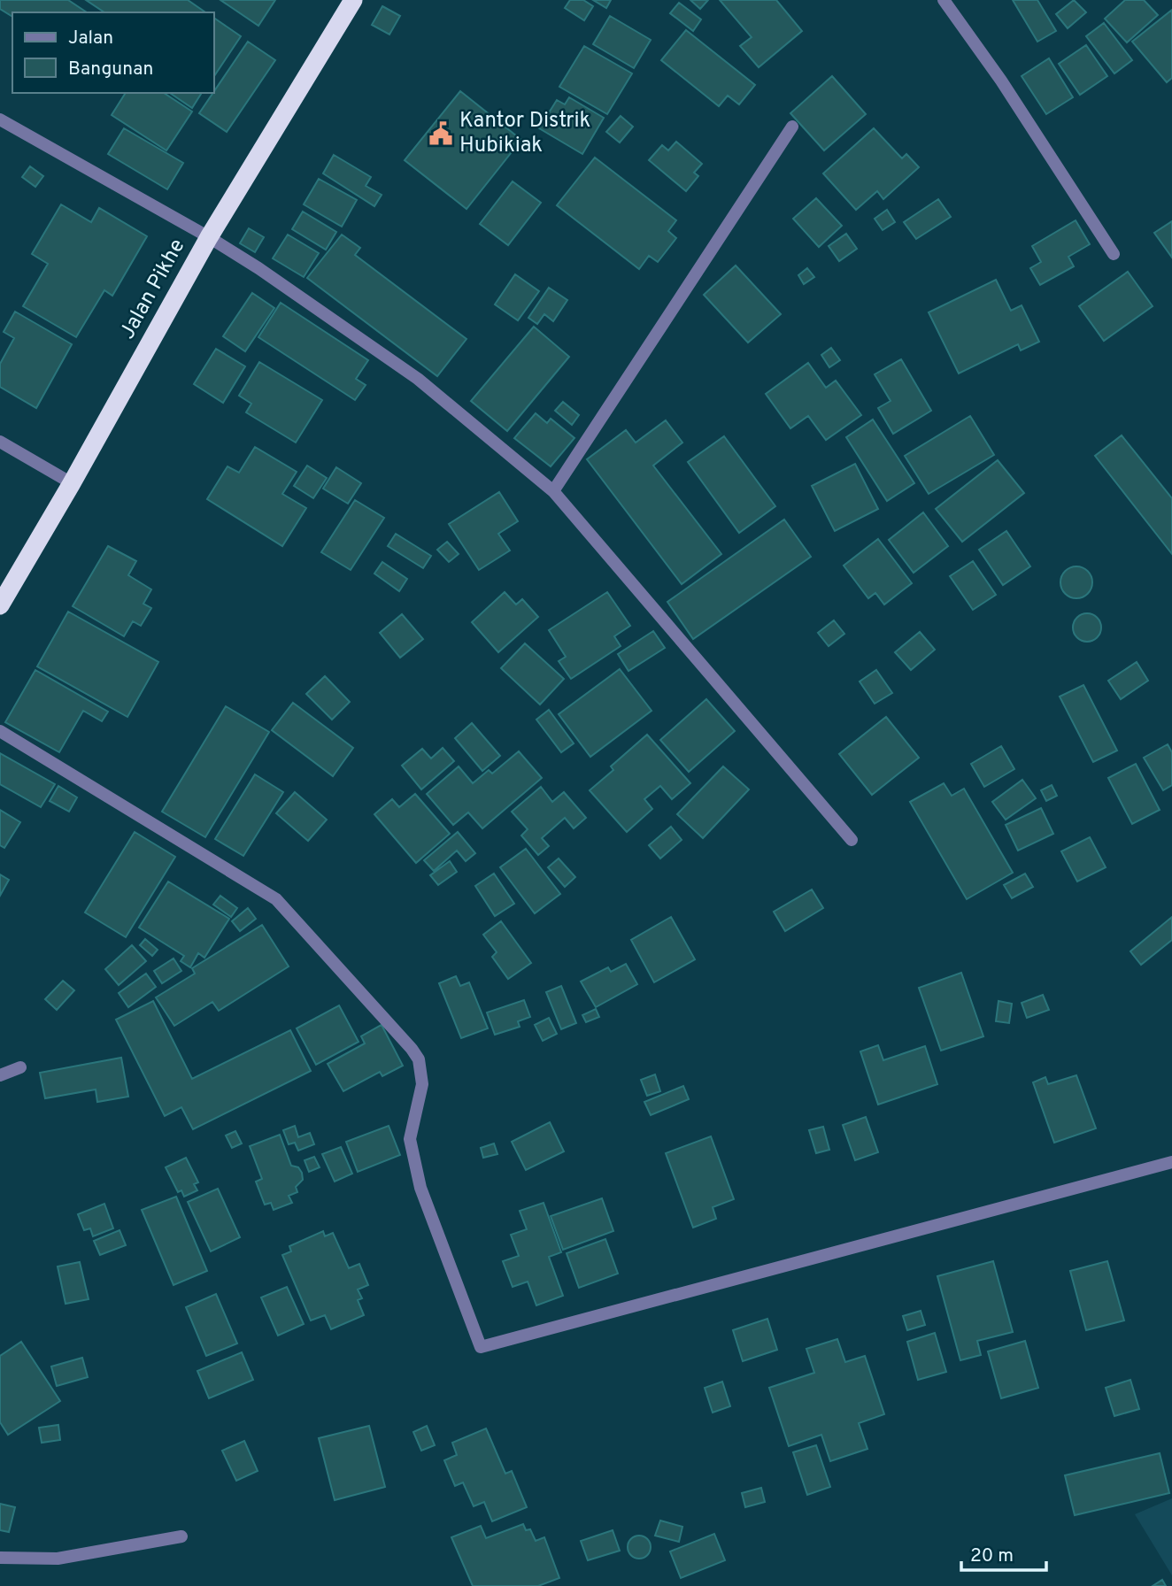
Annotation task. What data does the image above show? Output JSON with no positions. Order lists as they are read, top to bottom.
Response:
{
  "streets": {
    "highway": ["Jalan Pikhe"]
  },
  "places": {
    "public building": ["Kantor Distrik Hubikiak"]
  },
  "legend": ["Jalan", "Bangunan"],
  "scale_bar": "20 m"
}
